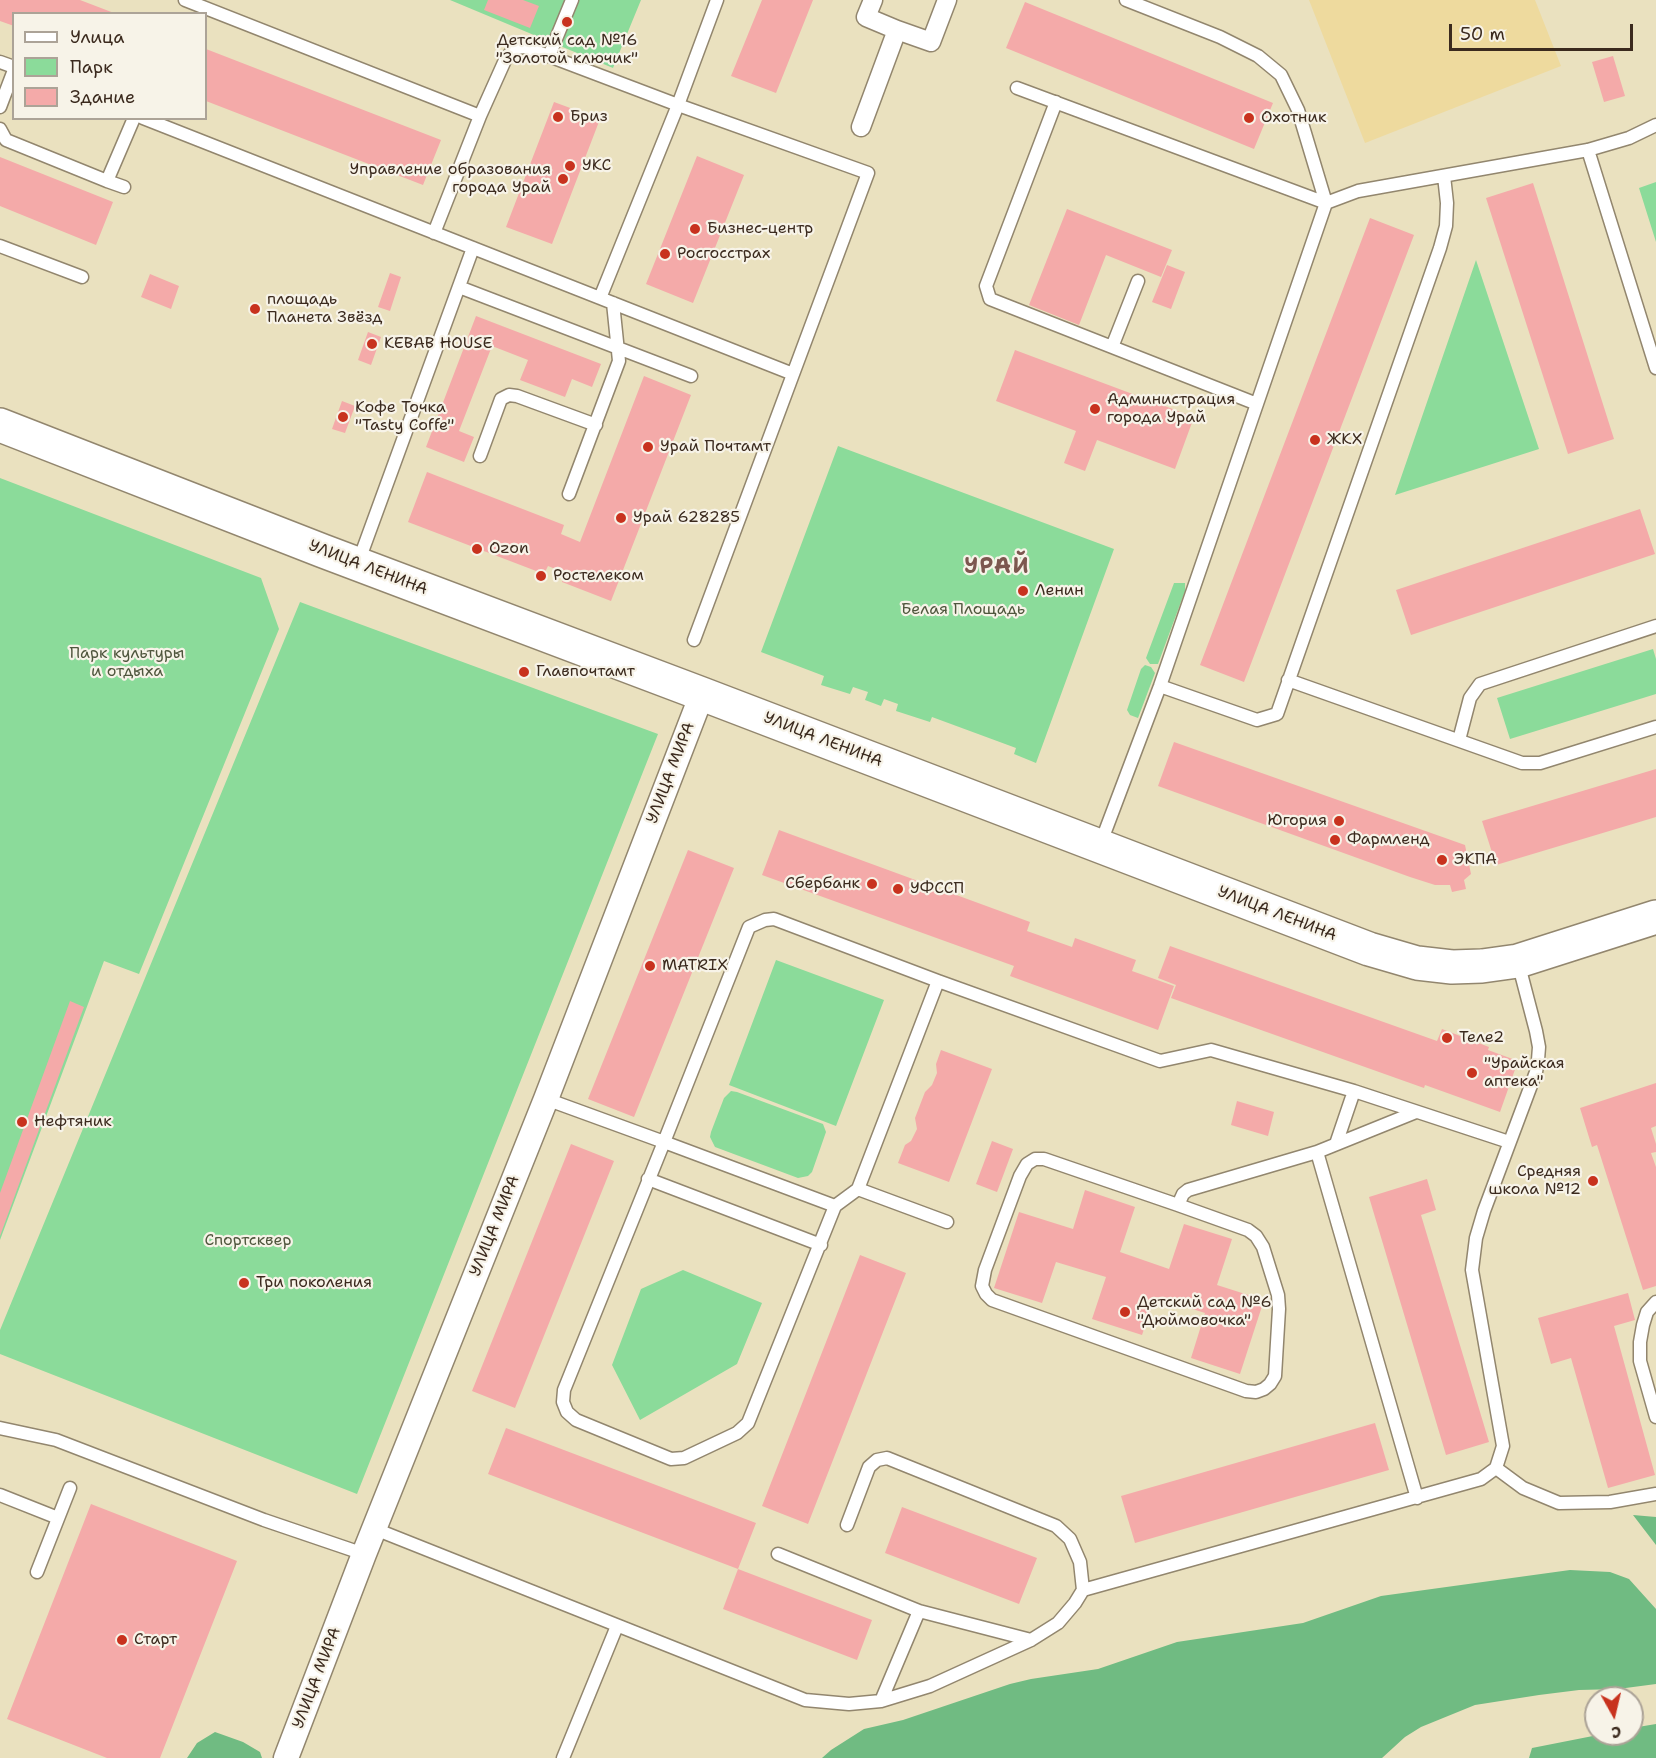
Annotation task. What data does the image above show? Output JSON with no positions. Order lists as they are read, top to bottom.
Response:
{
  "streets": {
    "main road": ["УЛИЦА ЛЕНИНА"],
    "street": ["УЛИЦА МИРА"]
  },
  "crossings": [
    ["УЛИЦА ЛЕНИНА", "УЛИЦА МИРА"]
  ],
  "districts": ["УРАЙ"],
  "parks": ["Белая Площадь", "Парк культуры и отдыха", "Спортсквер"],
  "places": [
    "Детский сад №16 \"Золотой ключик\"",
    "Бриз",
    "Охотник",
    "УКС",
    "Управление образования города Урай",
    "Бизнес-центр",
    "Росгосстрах",
    "площадь Планета Звёзд",
    "KEBAB HOUSE",
    "Администрация города Урай",
    "Кофе Точка \"Tasty Coffe\"",
    "ЖКХ",
    "Урай Почтамт",
    "Урай 628285",
    "Ozon",
    "Ростелеком",
    "Ленин",
    "Главпочтамт",
    "Югория",
    "Фармленд",
    "ЭКПА",
    "Сбербанк",
    "УФССП",
    "MATRIX",
    "Теле2",
    "\"Урайская аптека\"",
    "Нефтяник",
    "Средняя школа №12",
    "Три поколения",
    "Детский сад №6 \"Дюймовочка\"",
    "Старт"
  ],
  "legend": ["Улица", "Парк", "Здание"],
  "scale_bar": "50 m",
  "north": "bottom"
}
